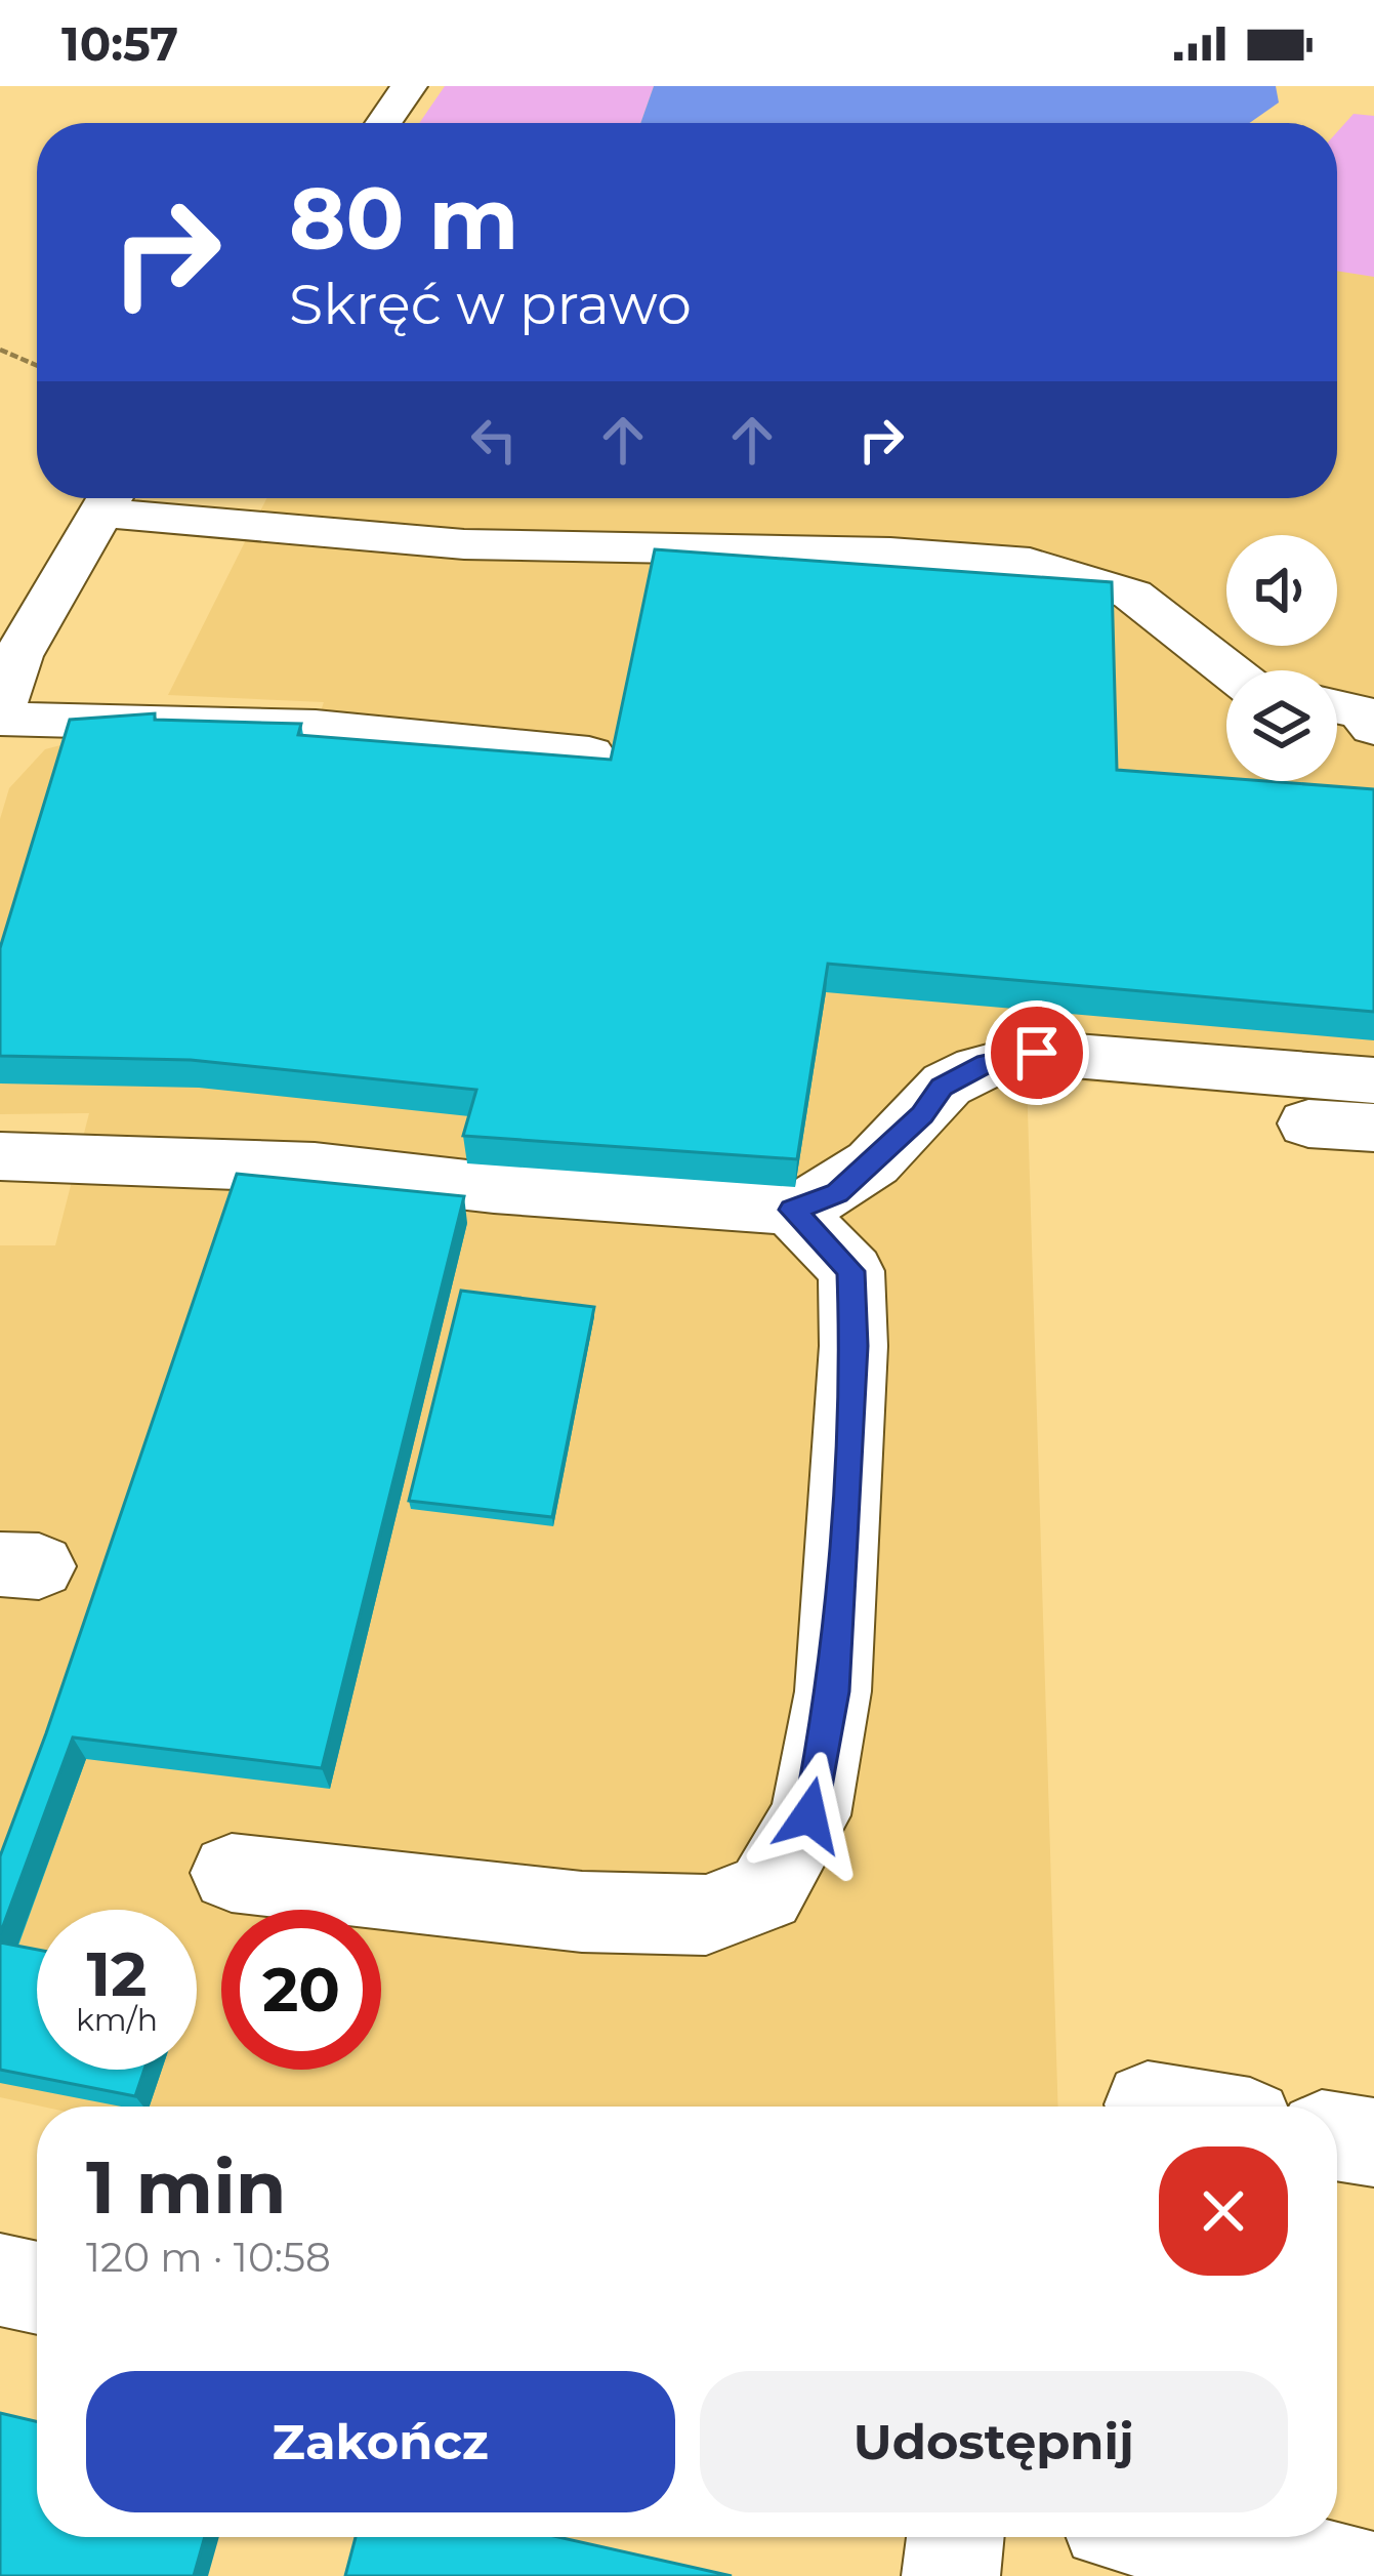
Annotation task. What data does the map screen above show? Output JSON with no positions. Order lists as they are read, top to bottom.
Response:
{
  "page": {
    "status": "10:57",
    "turn": ["80 m", "Skręć w prawo"],
    "speed": "12 km/h",
    "limit": "20",
    "heading": ["1 min", "120 m · 10:58"],
    "buttons": ["Zakończ", "Udostępnij"]
  }
}
